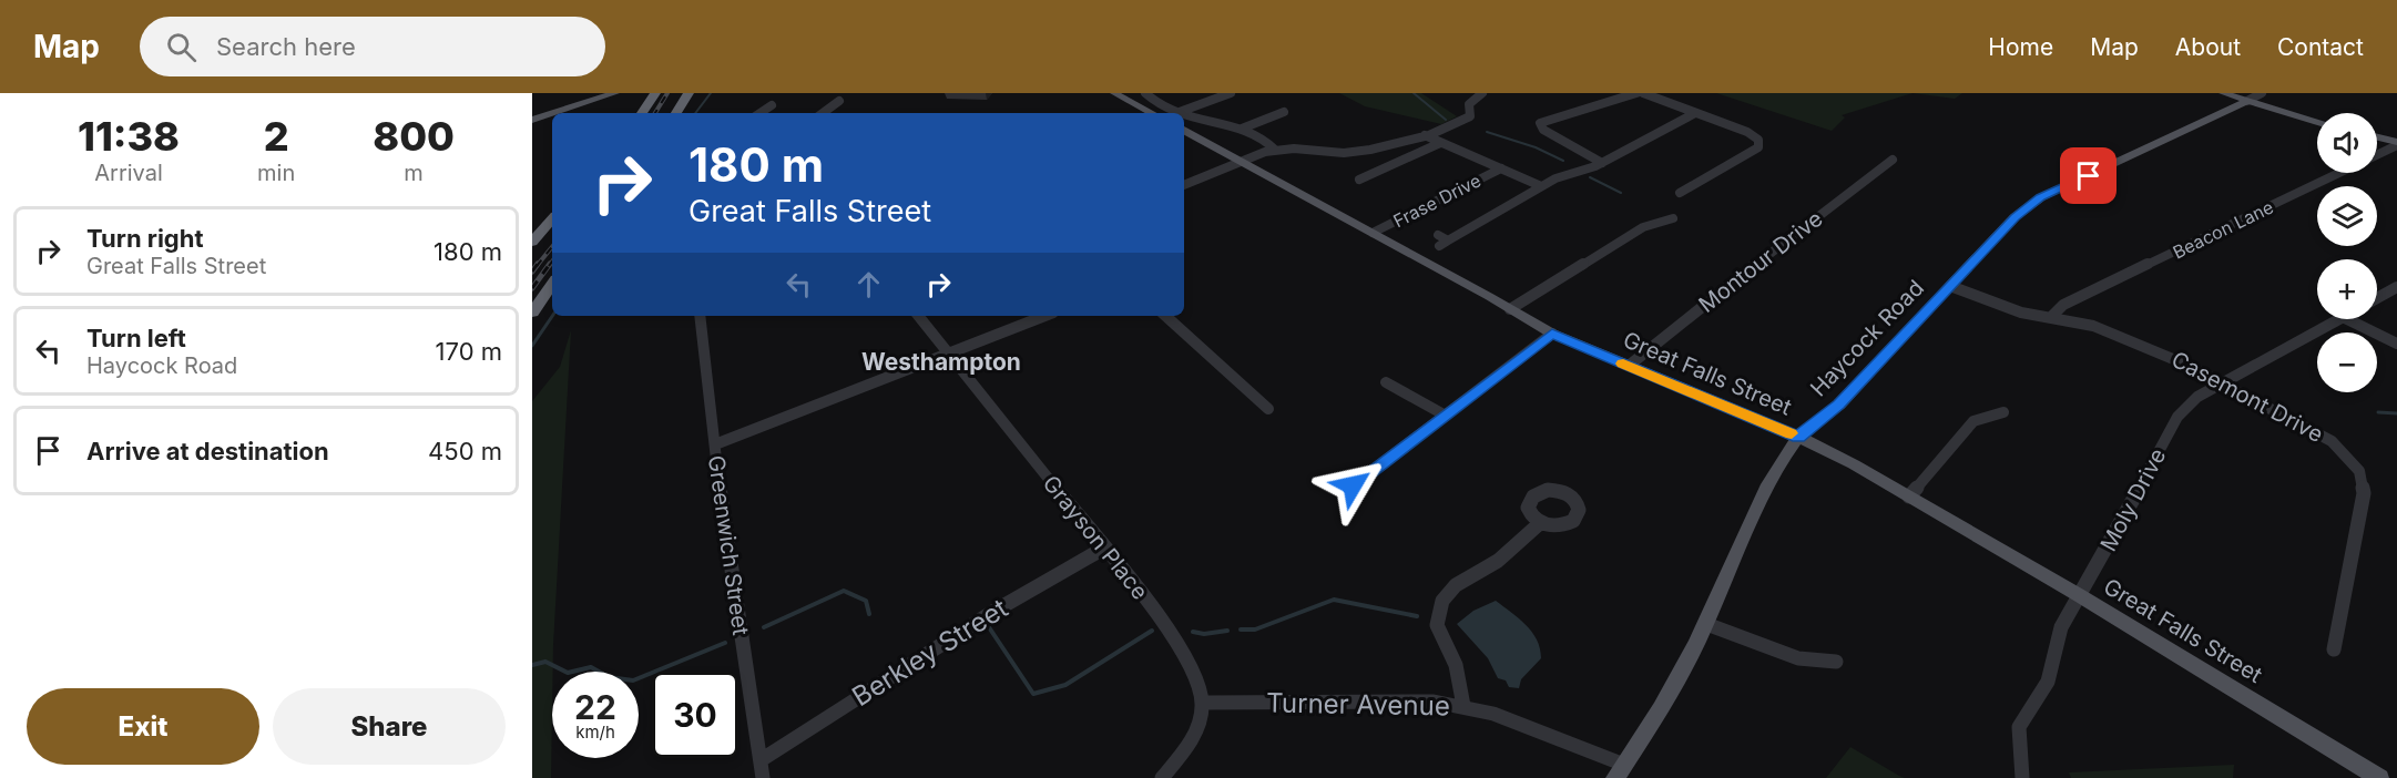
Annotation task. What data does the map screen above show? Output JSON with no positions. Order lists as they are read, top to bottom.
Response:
{
  "streets": {
    "main road": ["Haycock Road", "Great Falls Street"],
    "street": [
      "Frase Drive",
      "Beacon Lane",
      "Montour Drive",
      "Casemont Drive",
      "Moly Drive",
      "Grayson Place",
      "Greenwich Street",
      "Berkley Street",
      "Turner Avenue"
    ]
  },
  "crossings": [
    ["Frase Drive", "Great Falls Street"],
    ["Beacon Lane", "Casemont Drive"],
    ["Montour Drive", "Great Falls Street"],
    ["Haycock Road", "Great Falls Street"],
    ["Haycock Road", "Casemont Drive"],
    ["Haycock Road", "Turner Avenue"],
    ["Great Falls Street", "Moly Drive"],
    ["Casemont Drive", "Moly Drive"],
    ["Grayson Place", "Berkley Street"],
    ["Grayson Place", "Turner Avenue"],
    ["Greenwich Street", "Berkley Street"]
  ],
  "districts": ["Westhampton"],
  "page": {
    "header": "Map",
    "search": "Search here",
    "nav": [
      "Home",
      "Map",
      "About",
      "Contact"
    ],
    "eta": [
      "11:38",
      "Arrival",
      "2",
      "min",
      "800",
      "m"
    ],
    "map_buttons": ["+", "−"],
    "turn": ["180 m", "Great Falls Street"],
    "list": [
      {
        "name": "Turn right",
        "note": "Great Falls Street",
        "value": "180 m"
      },
      {
        "name": "Turn left",
        "note": "Haycock Road",
        "value": "170 m"
      },
      {
        "name": "Arrive at destination",
        "value": "450 m"
      }
    ],
    "speed": "22 km/h",
    "limit": "30",
    "buttons": ["Exit", "Share"]
  }
}
